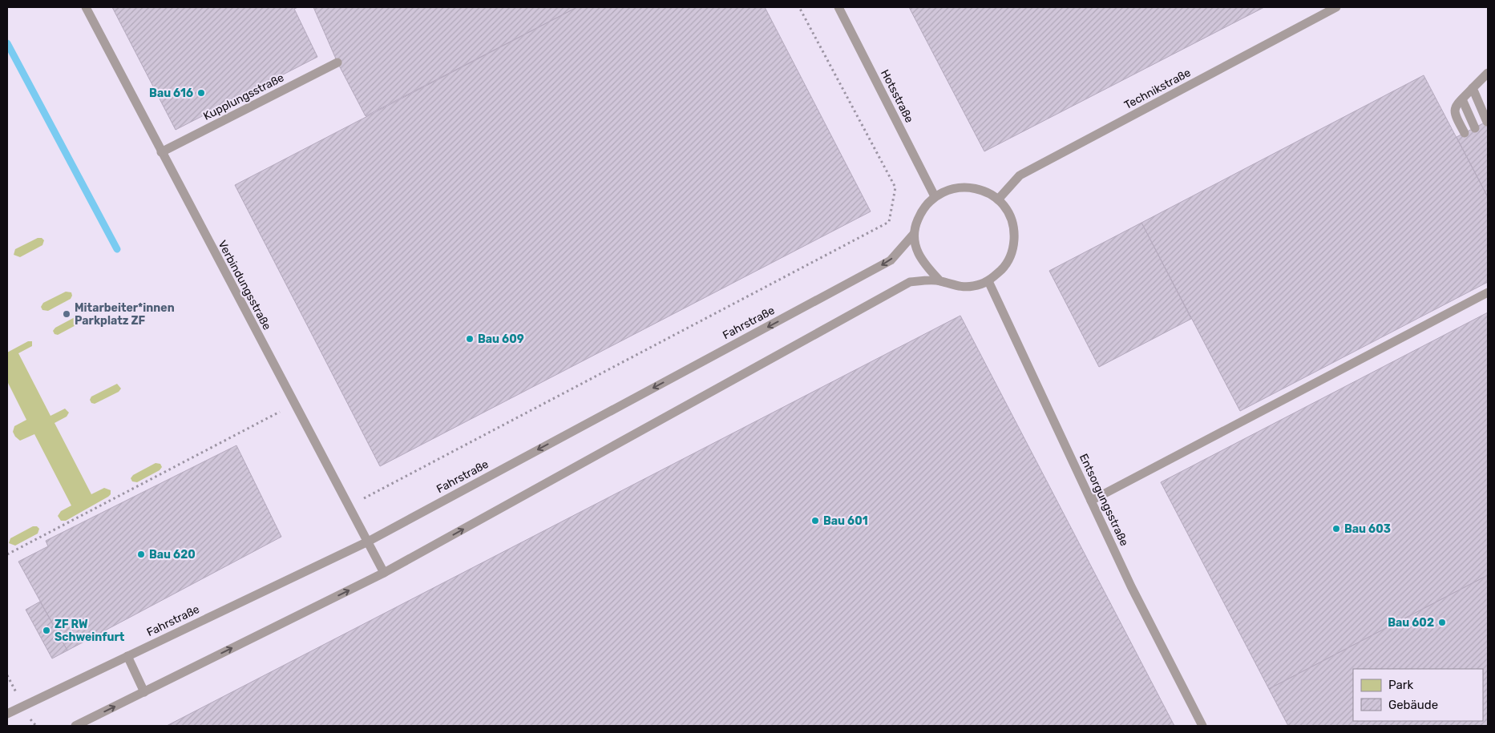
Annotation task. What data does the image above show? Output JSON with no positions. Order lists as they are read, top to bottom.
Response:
{
  "streets": {
    "lane": [
      "Technikstraße",
      "Hotsstraße",
      "Kupplungsstraße",
      "Verbindungsstraße",
      "Fahrstraße",
      "Entsorgungsstraße"
    ]
  },
  "crossings": [
    ["Technikstraße", "Hotsstraße"],
    ["Technikstraße", "Fahrstraße"],
    ["Technikstraße", "Entsorgungsstraße"],
    ["Hotsstraße", "Fahrstraße"],
    ["Hotsstraße", "Entsorgungsstraße"],
    ["Kupplungsstraße", "Verbindungsstraße"],
    ["Verbindungsstraße", "Fahrstraße"],
    ["Fahrstraße", "Entsorgungsstraße"]
  ],
  "places": [
    "Bau 616",
    "Mitarbeiter*innen Parkplatz ZF",
    "Bau 609",
    "Bau 601",
    "Bau 603",
    "Bau 620",
    "Bau 602",
    "ZF RW Schweinfurt"
  ],
  "legend": ["Park", "Gebäude"]
}
